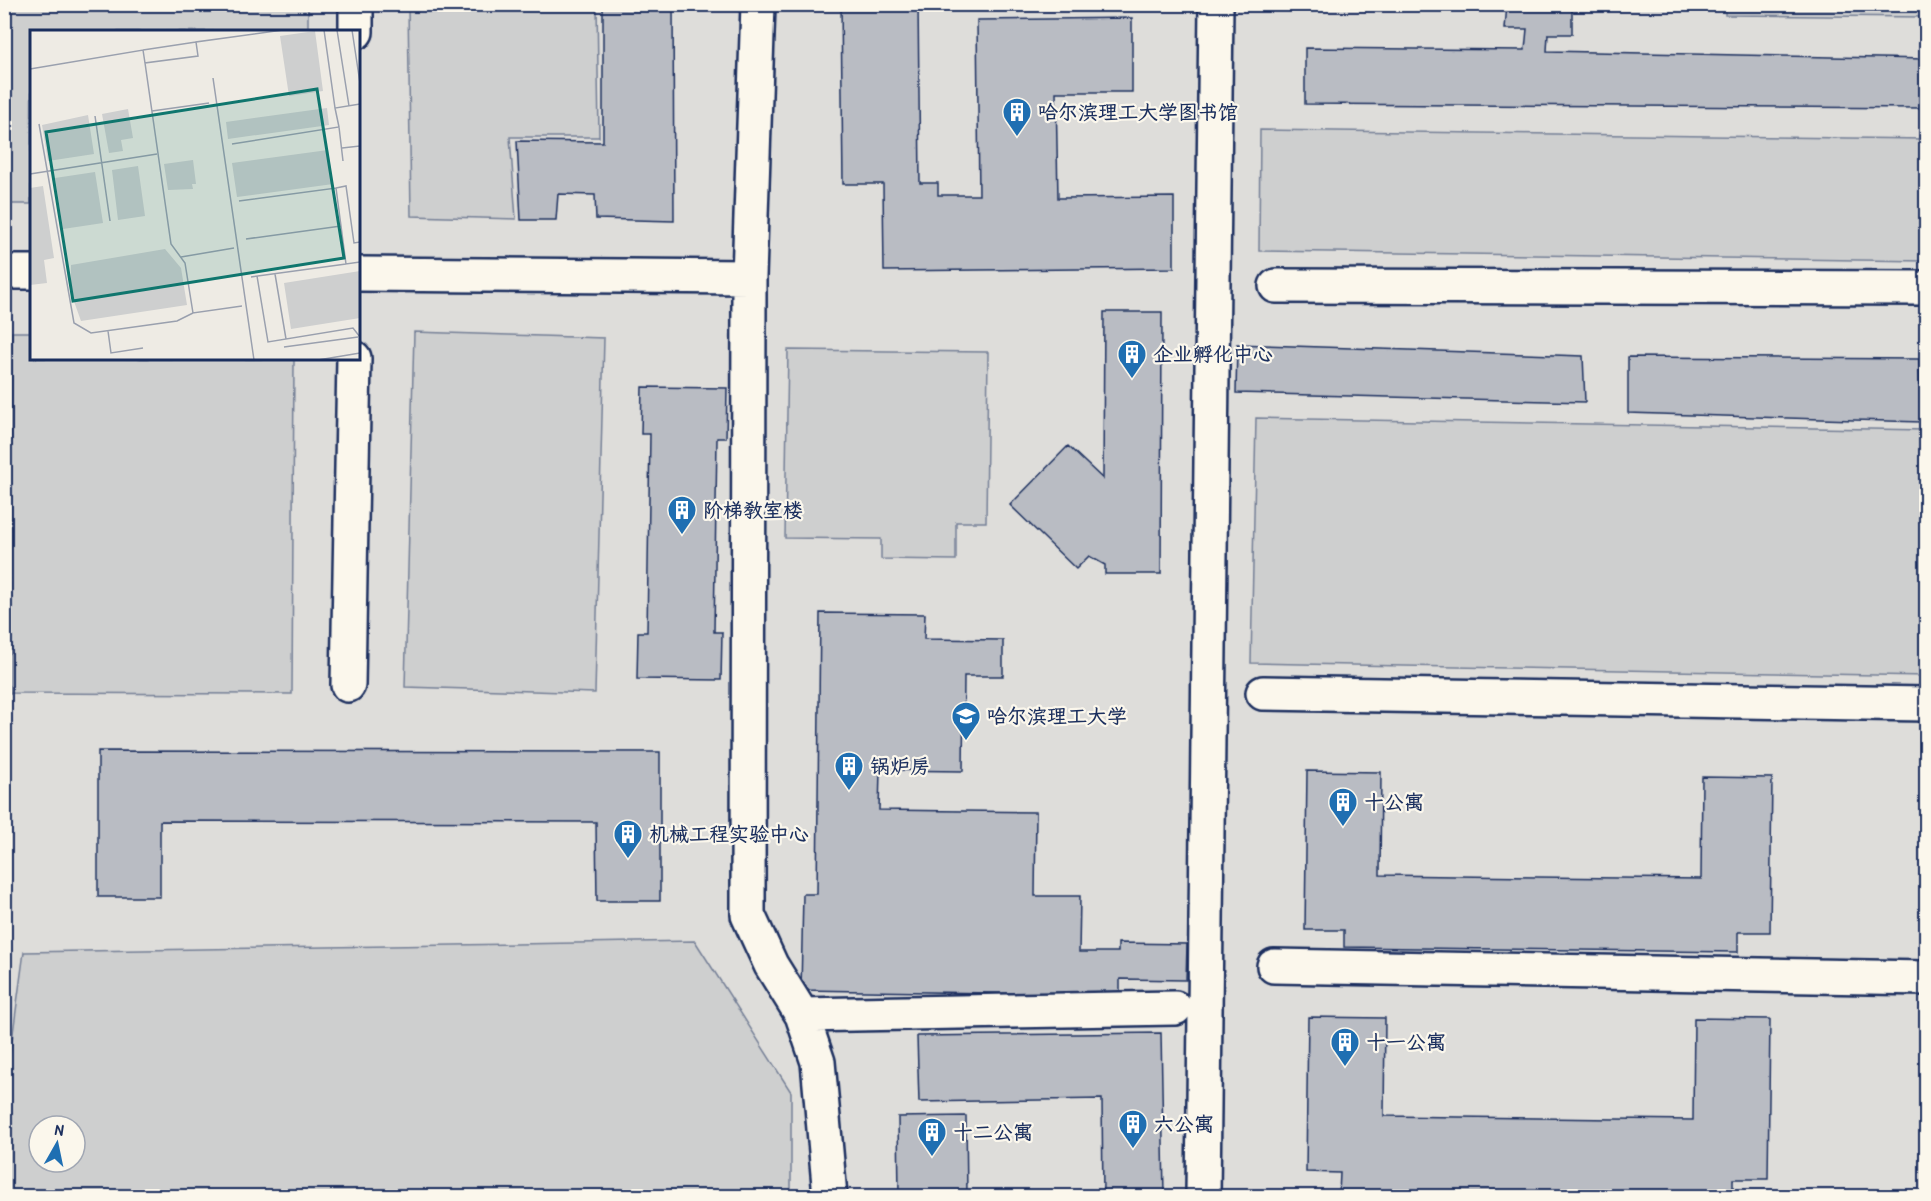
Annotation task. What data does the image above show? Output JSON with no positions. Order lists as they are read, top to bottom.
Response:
{
  "places": {
    "building": [
      "哈尔滨理工大学图书馆",
      "企业孵化中心",
      "阶梯教室楼",
      "锅炉房",
      "十公寓",
      "机械工程实验中心",
      "十一公寓",
      "六公寓",
      "十二公寓"
    ],
    "school or university": ["哈尔滨理工大学"]
  },
  "north": "top"
}
